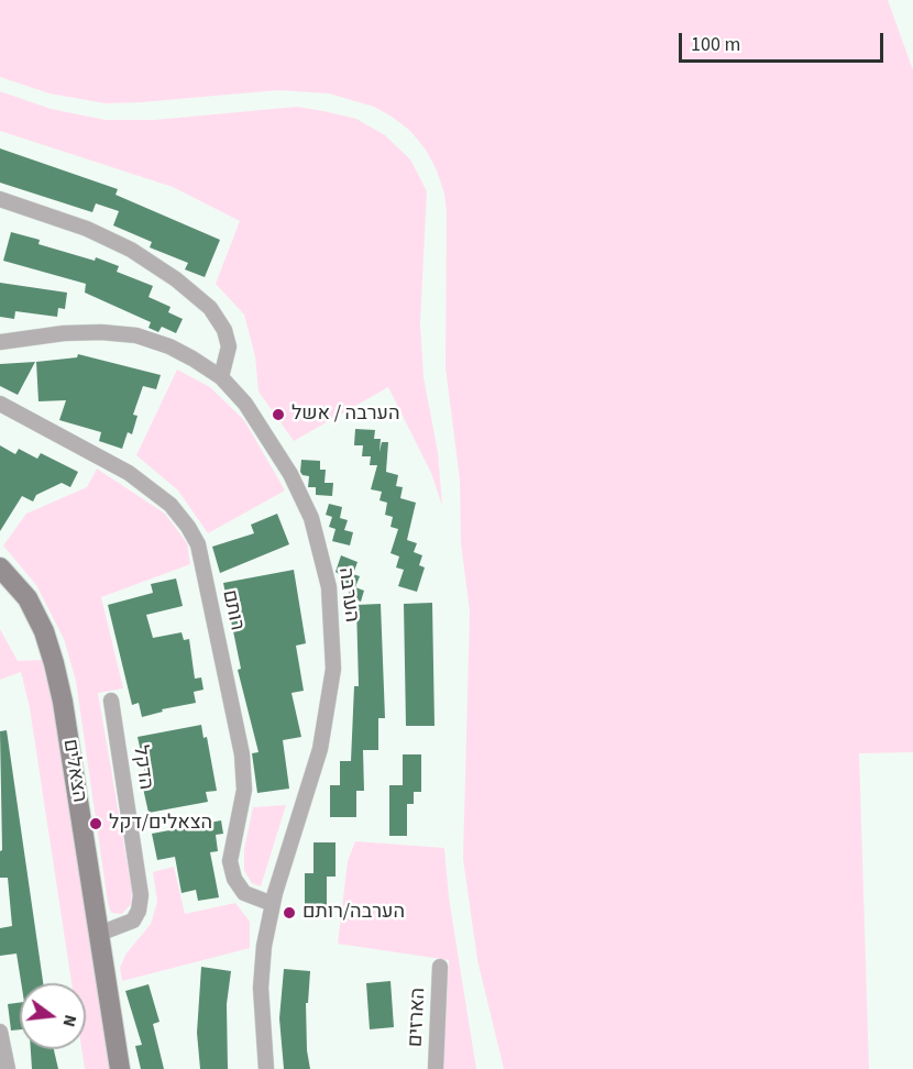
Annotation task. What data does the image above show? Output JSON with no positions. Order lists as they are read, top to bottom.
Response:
{
  "streets": {
    "street": [
      "הערבה",
      "רותם",
      "הדקל",
      "הצאלים",
      "הארזים"
    ]
  },
  "crossings": [
    ["הערבה", "רותם"],
    ["הדקל", "הצאלים"]
  ],
  "places": ["הערבה / אשל", "הצאלים/דקל", "הערבה/רותם"],
  "scale_bar": "100 m",
  "north": "right"
}
